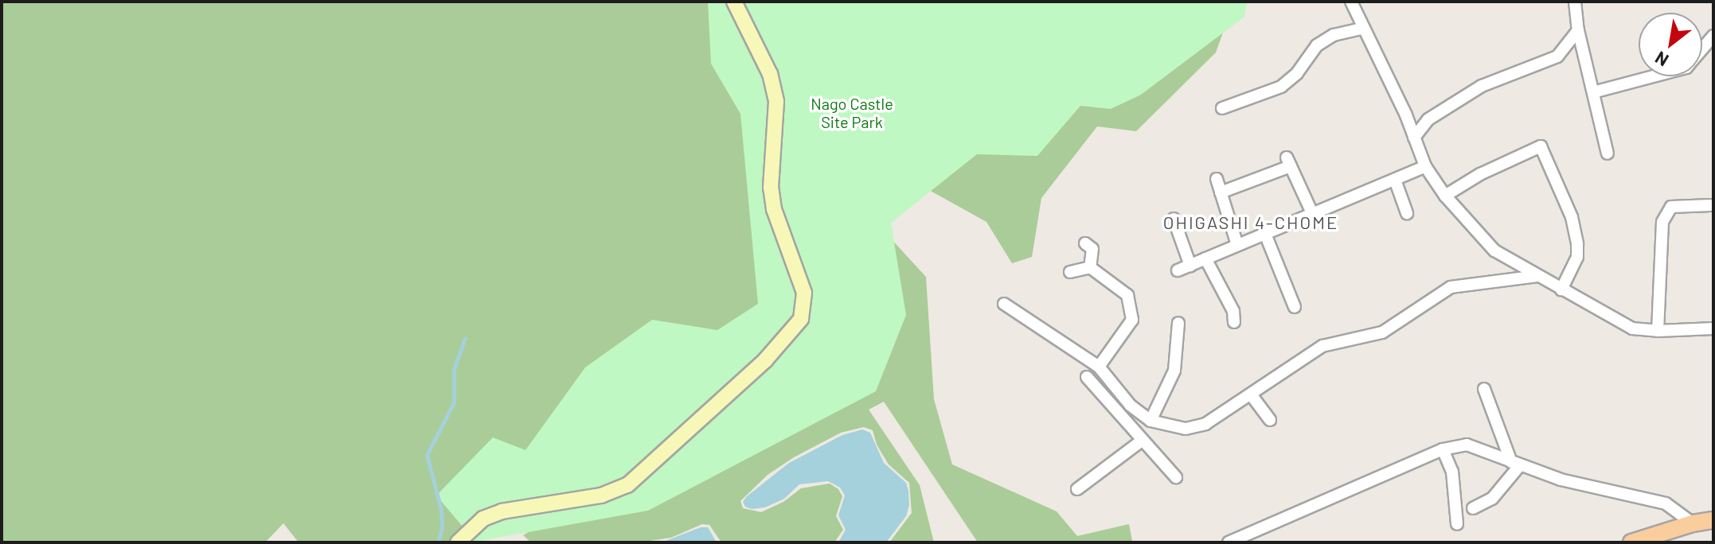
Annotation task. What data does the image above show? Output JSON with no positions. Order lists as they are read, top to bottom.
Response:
{
  "districts": ["OHIGASHI 4-CHOME"],
  "parks": ["Nago Castle Site Park"],
  "north": "bottom left"
}
